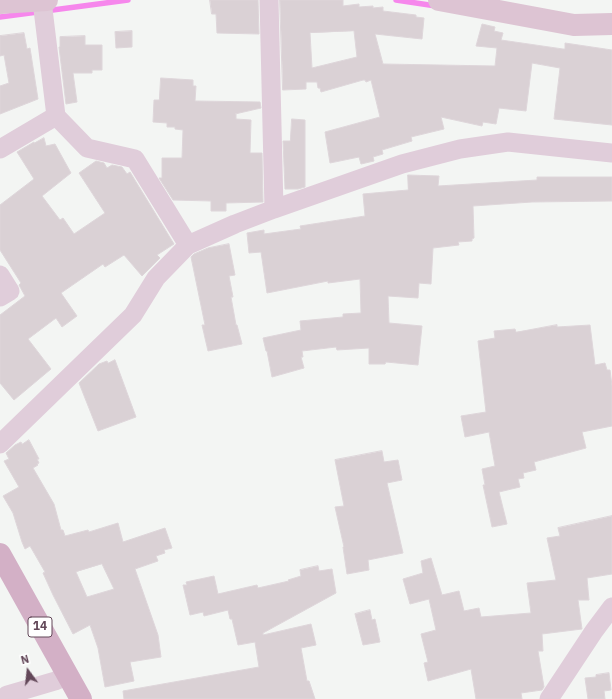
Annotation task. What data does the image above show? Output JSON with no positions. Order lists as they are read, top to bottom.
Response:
{
  "streets": {
    "main road": ["14"]
  },
  "north": "top"
}
